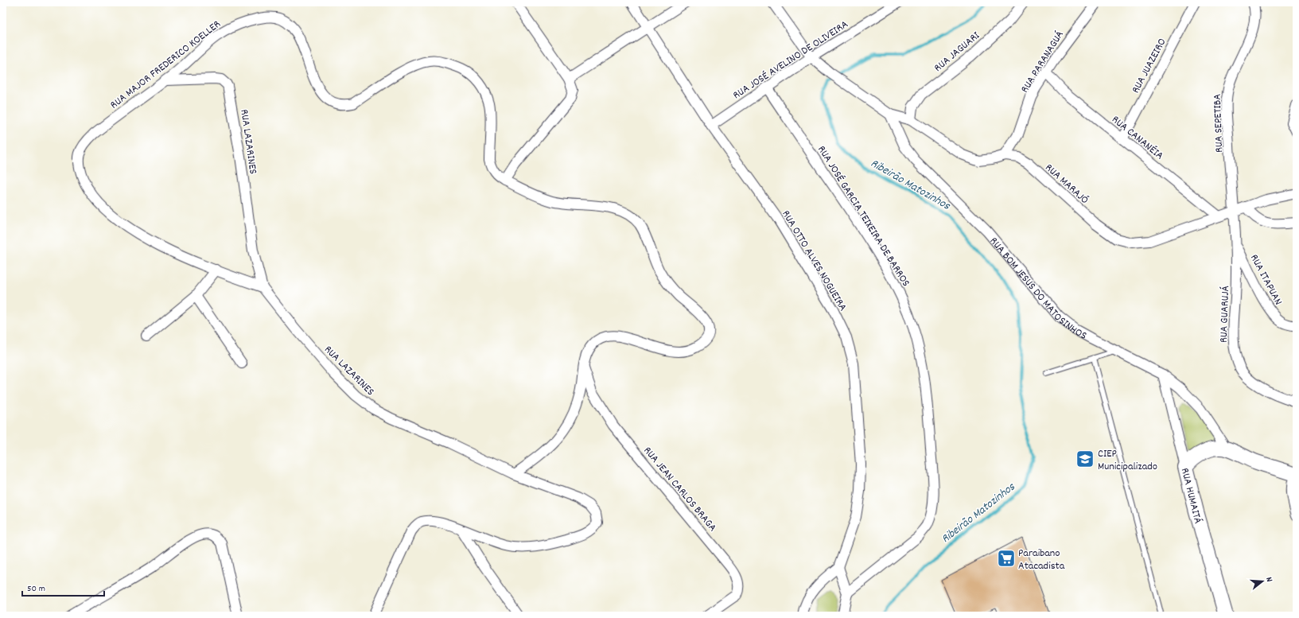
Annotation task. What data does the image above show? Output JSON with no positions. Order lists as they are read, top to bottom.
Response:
{
  "streets": {
    "main road": ["RUA HUMAITÁ"],
    "street": [
      "RUA JAGUARI",
      "RUA JOSÉ AVELINO DE OLIVEIRA",
      "RUA PARANAGUÁ",
      "RUA MAJOR FREDERICO KOELLER",
      "RUA JUAZEIRO",
      "RUA SEPETIBA",
      "RUA CANANÉIA",
      "RUA LAZARINES",
      "RUA MARAJÓ",
      "RUA JOSÉ GARCIA TEIXEIRA DE BARROS",
      "RUA OTTO ALVES NOGUEIRA",
      "RUA ITAPUAN",
      "RUA BOM JESUS DO MATOSINHOS",
      "RUA GUARUJÁ",
      "RUA JEAN CARLOS BRAGA"
    ]
  },
  "crossings": [
    ["RUA JAGUARI", "RUA MARAJÓ"],
    ["RUA JOSÉ AVELINO DE OLIVEIRA", "RUA JOSÉ GARCIA TEIXEIRA DE BARROS"],
    ["RUA JOSÉ AVELINO DE OLIVEIRA", "RUA OTTO ALVES NOGUEIRA"],
    ["RUA PARANAGUÁ", "RUA CANANÉIA"],
    ["RUA PARANAGUÁ", "RUA MARAJÓ"],
    ["RUA MAJOR FREDERICO KOELLER", "RUA LAZARINES"],
    ["RUA MAJOR FREDERICO KOELLER", "RUA JEAN CARLOS BRAGA"],
    ["RUA JUAZEIRO", "RUA CANANÉIA"],
    ["RUA SEPETIBA", "RUA MARAJÓ"],
    ["RUA SEPETIBA", "RUA GUARUJÁ"],
    ["RUA CANANÉIA", "RUA MARAJÓ"],
    ["RUA MARAJÓ", "RUA BOM JESUS DO MATOSINHOS"],
    ["RUA MARAJÓ", "RUA GUARUJÁ"],
    ["RUA ITAPUAN", "RUA GUARUJÁ"],
    ["RUA BOM JESUS DO MATOSINHOS", "RUA HUMAITÁ"]
  ],
  "water": ["Ribeirão Matozinhos"],
  "places": {
    "school or university": ["CIEP Municipalizado"],
    "supermarket": ["Paraibano Atacadista"]
  },
  "scale_bar": "50 m",
  "north": "right"
}
